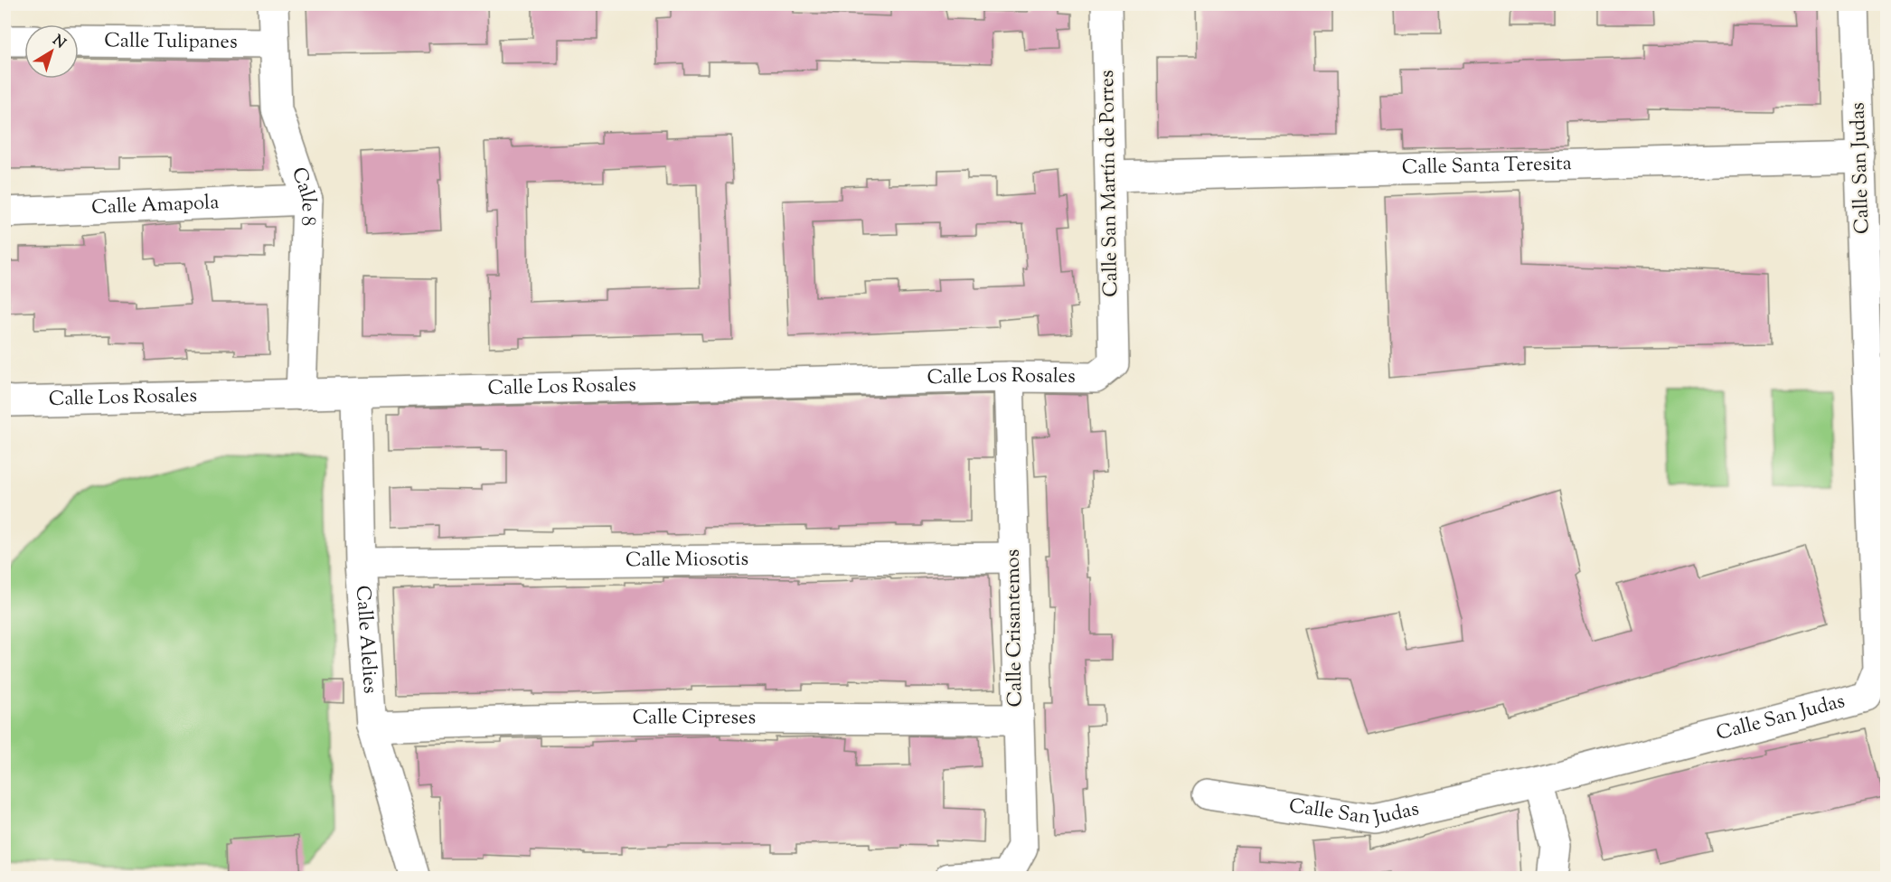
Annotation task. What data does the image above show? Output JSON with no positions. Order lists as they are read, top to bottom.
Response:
{
  "streets": {
    "street": [
      "Calle Tulipanes",
      "Calle Santa Teresita",
      "Calle San Judas",
      "Calle San Martín de Porres",
      "Calle 8",
      "Calle Amapola",
      "Calle Los Rosales",
      "Calle Miosotis",
      "Calle Crisantemos",
      "Calle Alelies",
      "Calle Cipreses"
    ]
  },
  "crossings": [
    ["Calle Tulipanes", "Calle 8"],
    ["Calle Santa Teresita", "Calle San Judas"],
    ["Calle Santa Teresita", "Calle San Martín de Porres"],
    ["Calle San Martín de Porres", "Calle Los Rosales"],
    ["Calle 8", "Calle Amapola"],
    ["Calle 8", "Calle Los Rosales"],
    ["Calle Los Rosales", "Calle Crisantemos"],
    ["Calle Los Rosales", "Calle Alelies"],
    ["Calle Miosotis", "Calle Crisantemos"],
    ["Calle Miosotis", "Calle Alelies"],
    ["Calle Crisantemos", "Calle Cipreses"],
    ["Calle Alelies", "Calle Cipreses"]
  ],
  "north": "top right"
}
